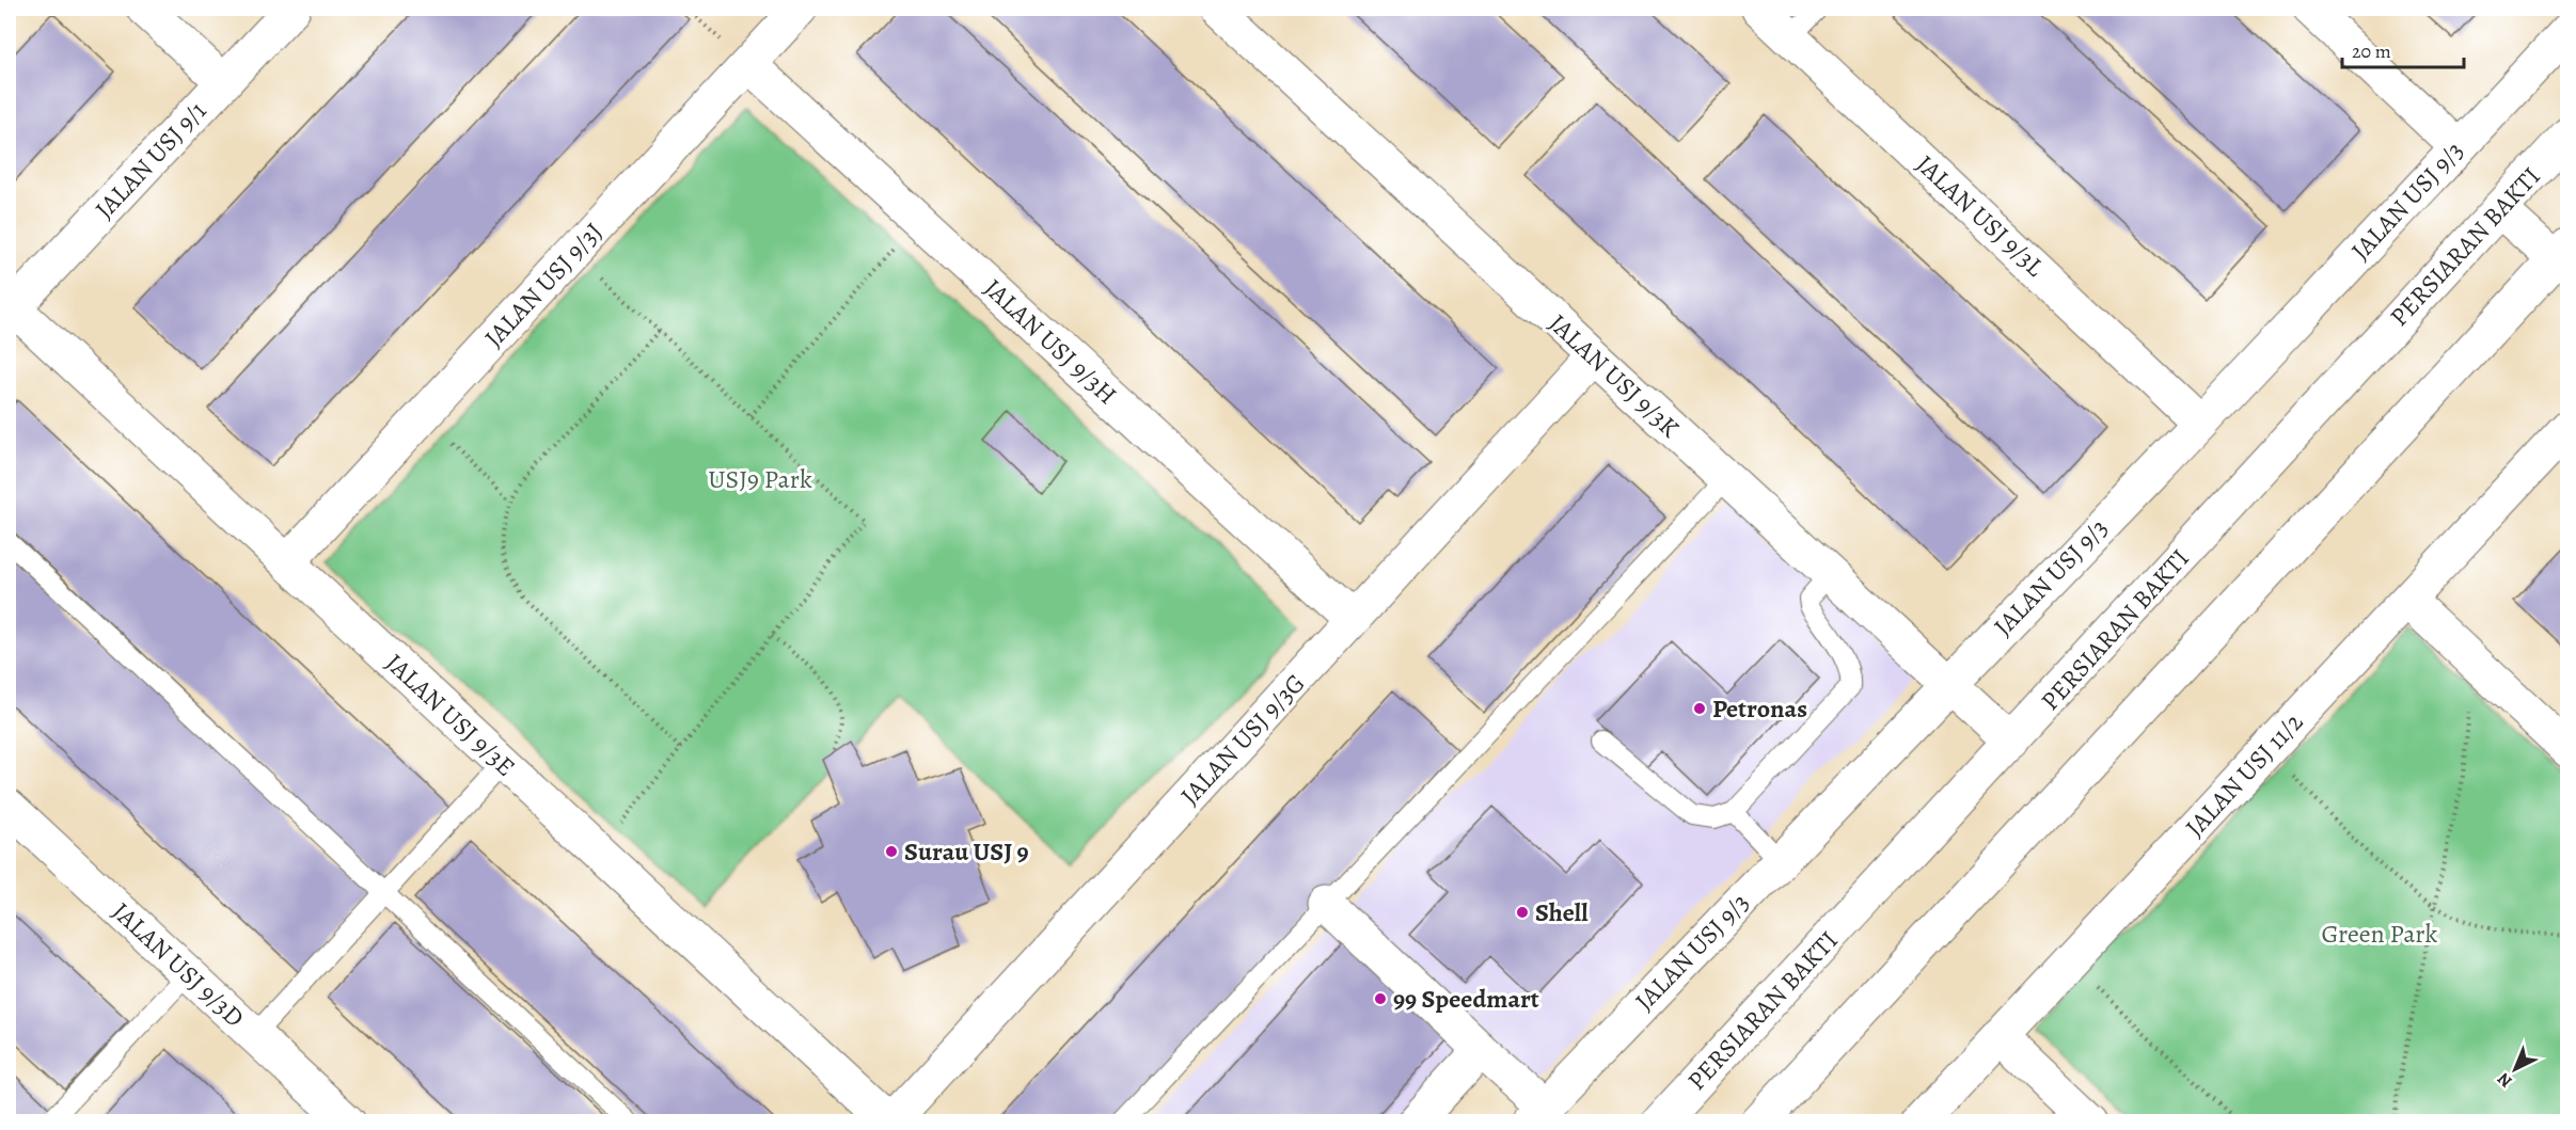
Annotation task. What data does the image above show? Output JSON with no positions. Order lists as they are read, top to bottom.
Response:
{
  "streets": {
    "street": [
      "JALAN USJ 9/1",
      "JALAN USJ 9/3",
      "JALAN USJ 9/3L",
      "PERSIARAN BAKTI",
      "JALAN USJ 9/3J",
      "JALAN USJ 9/3H",
      "JALAN USJ 9/3K",
      "JALAN USJ 9/3E",
      "JALAN USJ 9/3G",
      "JALAN USJ 11/2",
      "JALAN USJ 9/3D"
    ]
  },
  "crossings": [
    ["JALAN USJ 9/1", "JALAN USJ 9/3E"],
    ["JALAN USJ 9/3", "JALAN USJ 9/3L"],
    ["JALAN USJ 9/3", "JALAN USJ 9/3K"],
    ["PERSIARAN BAKTI", "JALAN USJ 9/3K"],
    ["JALAN USJ 9/3J", "JALAN USJ 9/3H"],
    ["JALAN USJ 9/3J", "JALAN USJ 9/3E"],
    ["JALAN USJ 9/3H", "JALAN USJ 9/3G"],
    ["JALAN USJ 9/3K", "JALAN USJ 9/3G"],
    ["JALAN USJ 9/3E", "JALAN USJ 9/3G"]
  ],
  "parks": ["USJ9 Park", "Green Park"],
  "places": [
    "Petronas",
    "Surau USJ 9",
    "Shell",
    "99 Speedmart"
  ],
  "scale_bar": "20 m",
  "north": "bottom left"
}
